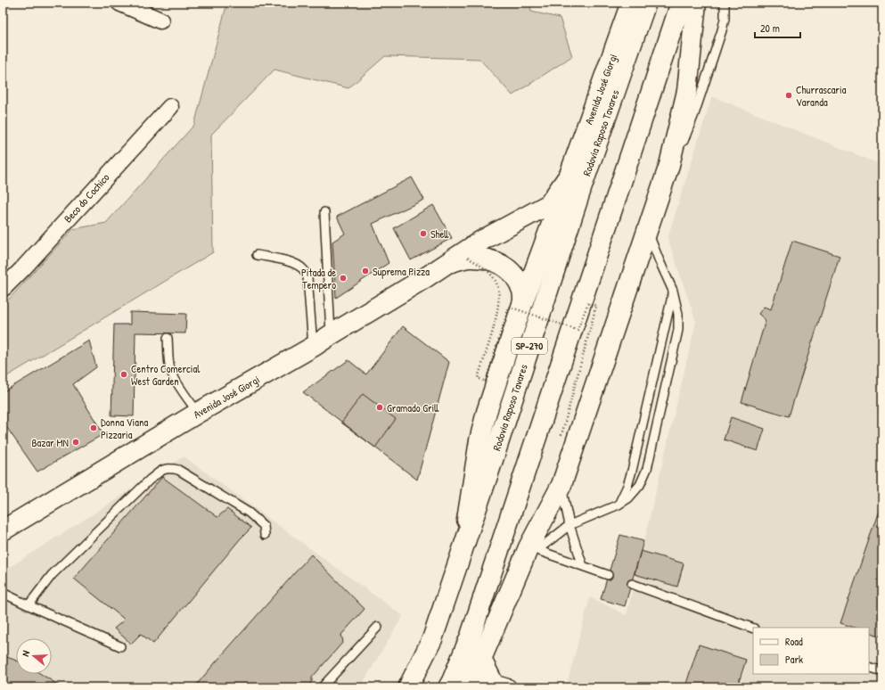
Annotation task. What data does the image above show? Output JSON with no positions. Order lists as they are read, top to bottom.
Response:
{
  "streets": {
    "main road": ["Avenida José Giorgi", "Rodovia Raposo Tavares", "SP-270"],
    "street": ["Beco do Cochico"]
  },
  "crossings": [
    ["Avenida José Giorgi", "Rodovia Raposo Tavares"]
  ],
  "places": [
    "Churrascaria Varanda",
    "Shell",
    "Suprema Pizza",
    "Pitada de Tempero",
    "Centro Comercial West Garden",
    "Gramado Grill",
    "Donna Viana Pizzaria",
    "Bazar MN"
  ],
  "legend": ["Road", "Park"],
  "scale_bar": "20 m",
  "north": "left"
}
